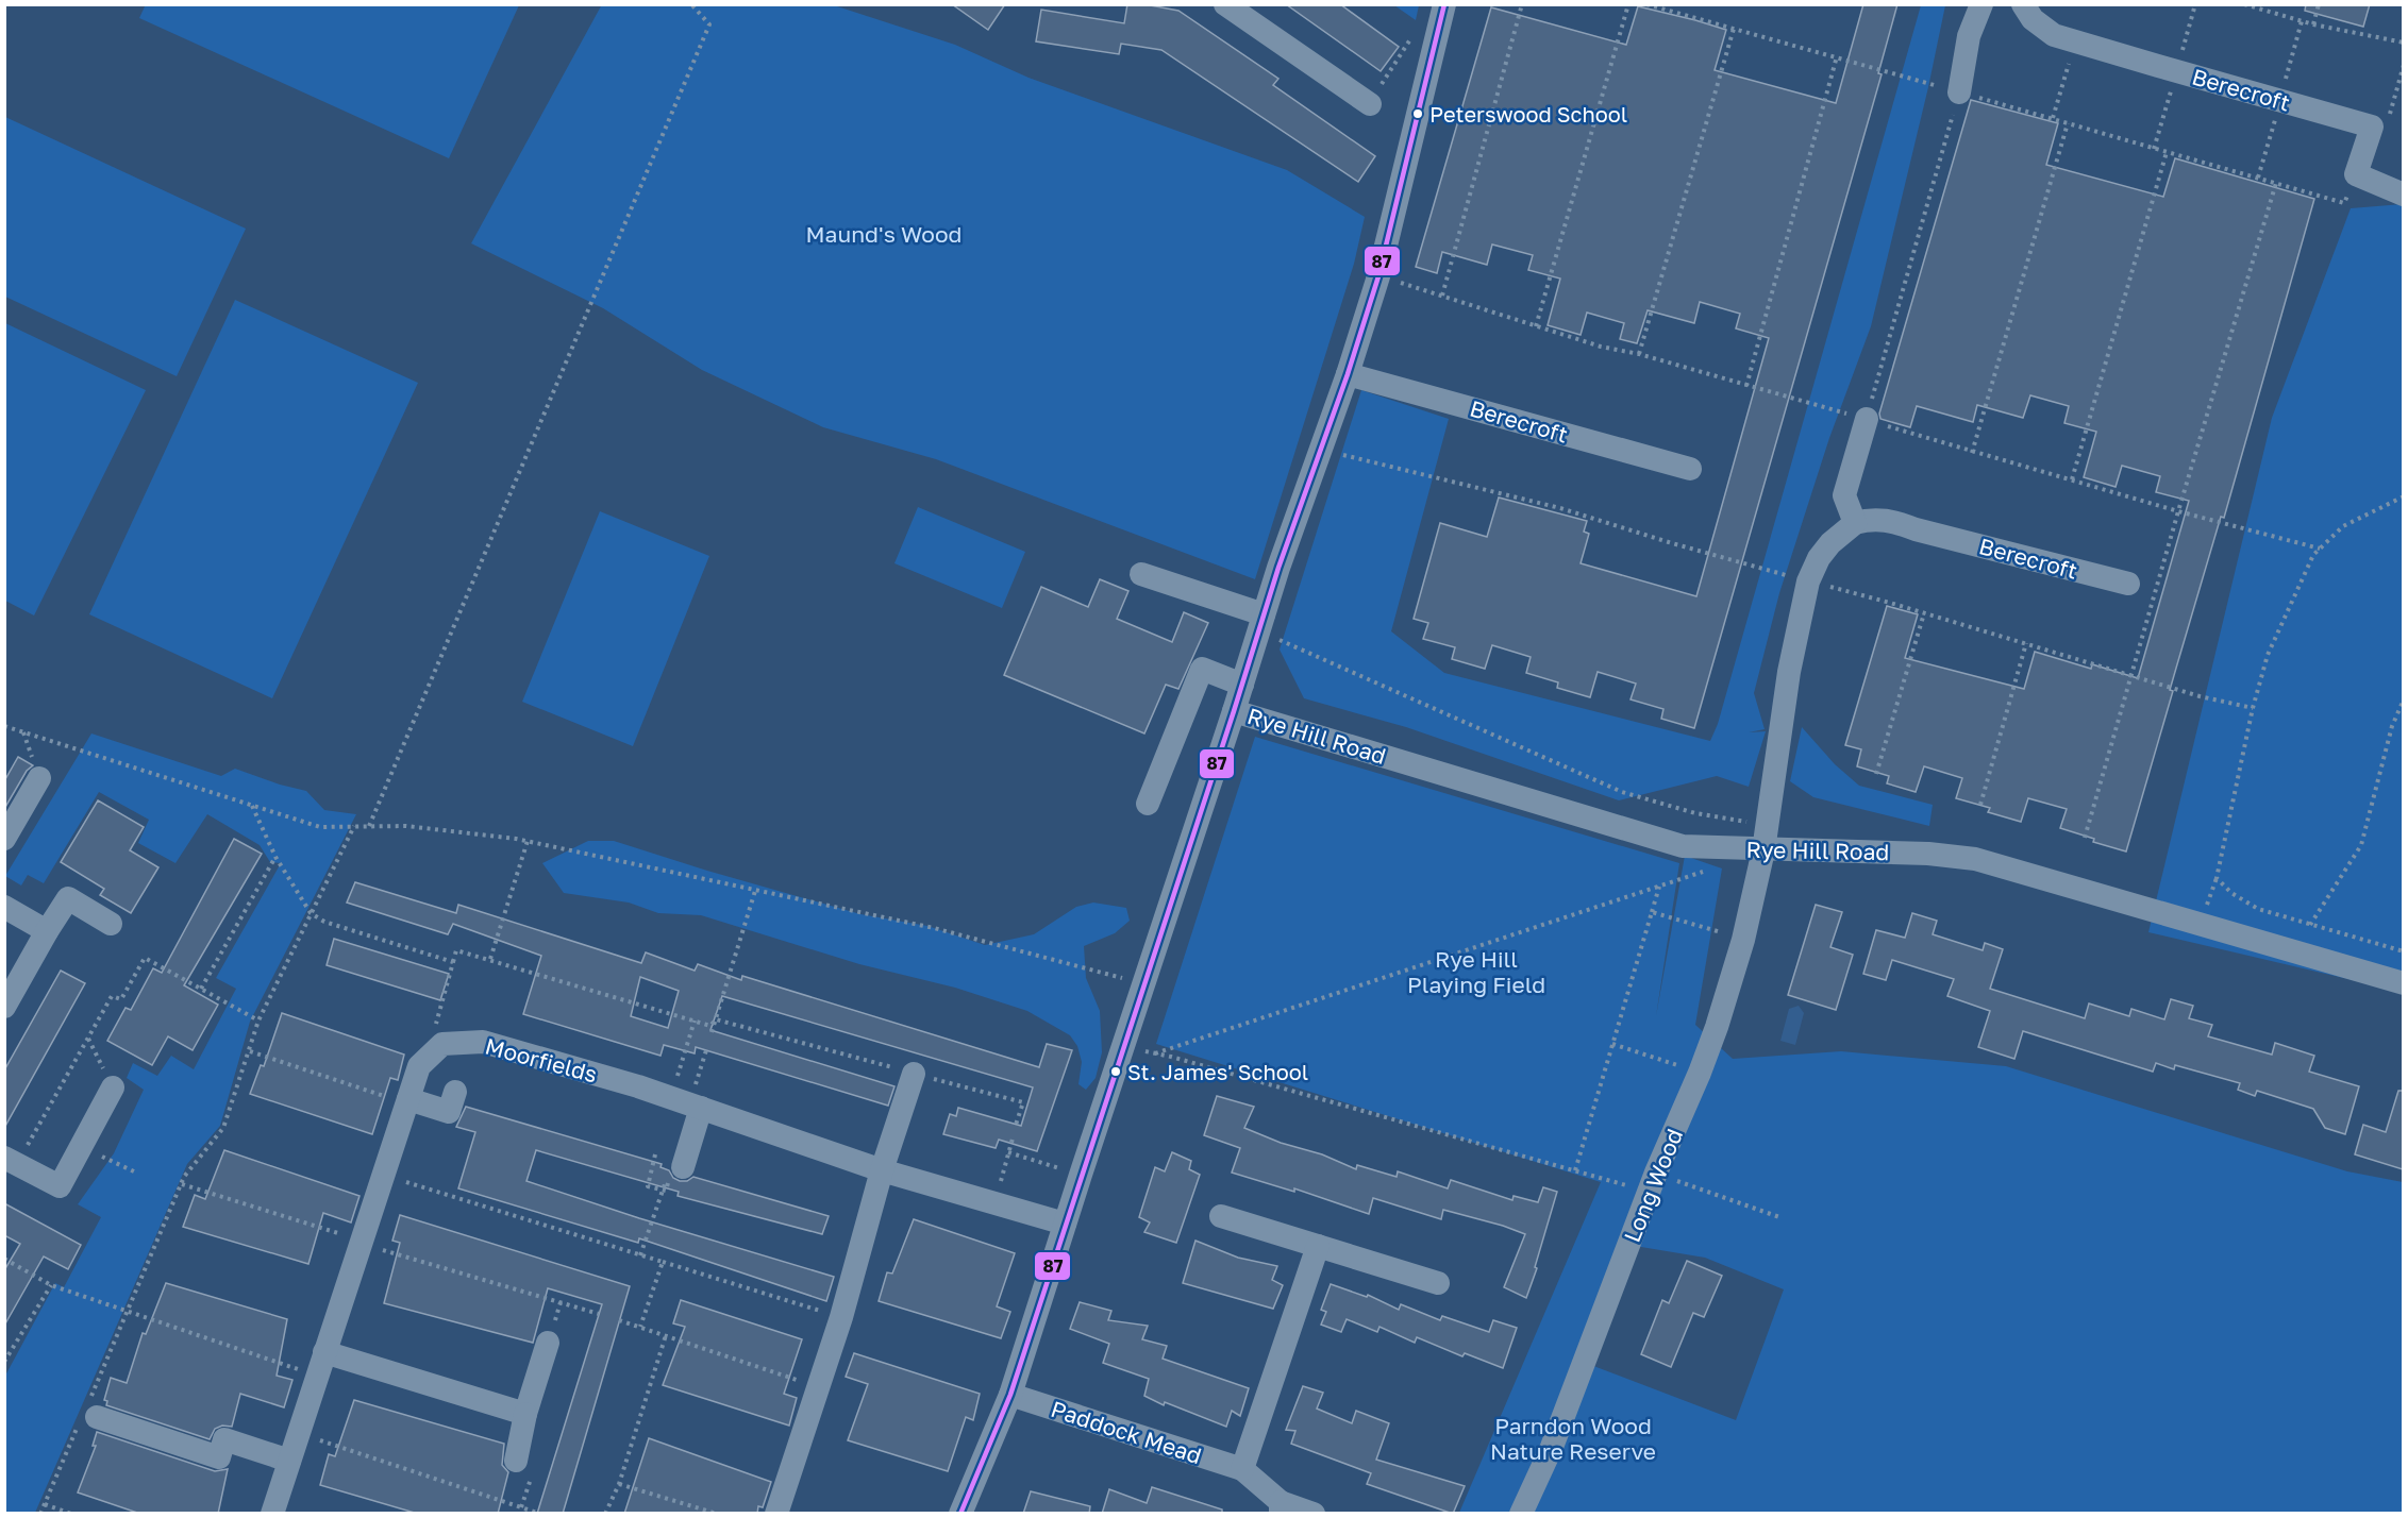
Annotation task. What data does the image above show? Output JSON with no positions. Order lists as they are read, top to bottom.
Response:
{
  "streets": {
    "street": [
      "Berecroft",
      "Rye Hill Road",
      "Moorfields",
      "Long Wood",
      "Paddock Mead"
    ]
  },
  "crossings": [
    ["Rye Hill Road", "Long Wood"]
  ],
  "parks": ["Maund's Wood", "Rye Hill Playing Field", "Parndon Wood Nature Reserve"],
  "places": ["Peterswood School", "St. James' School"],
  "lines": ["transit line 87"]
}
